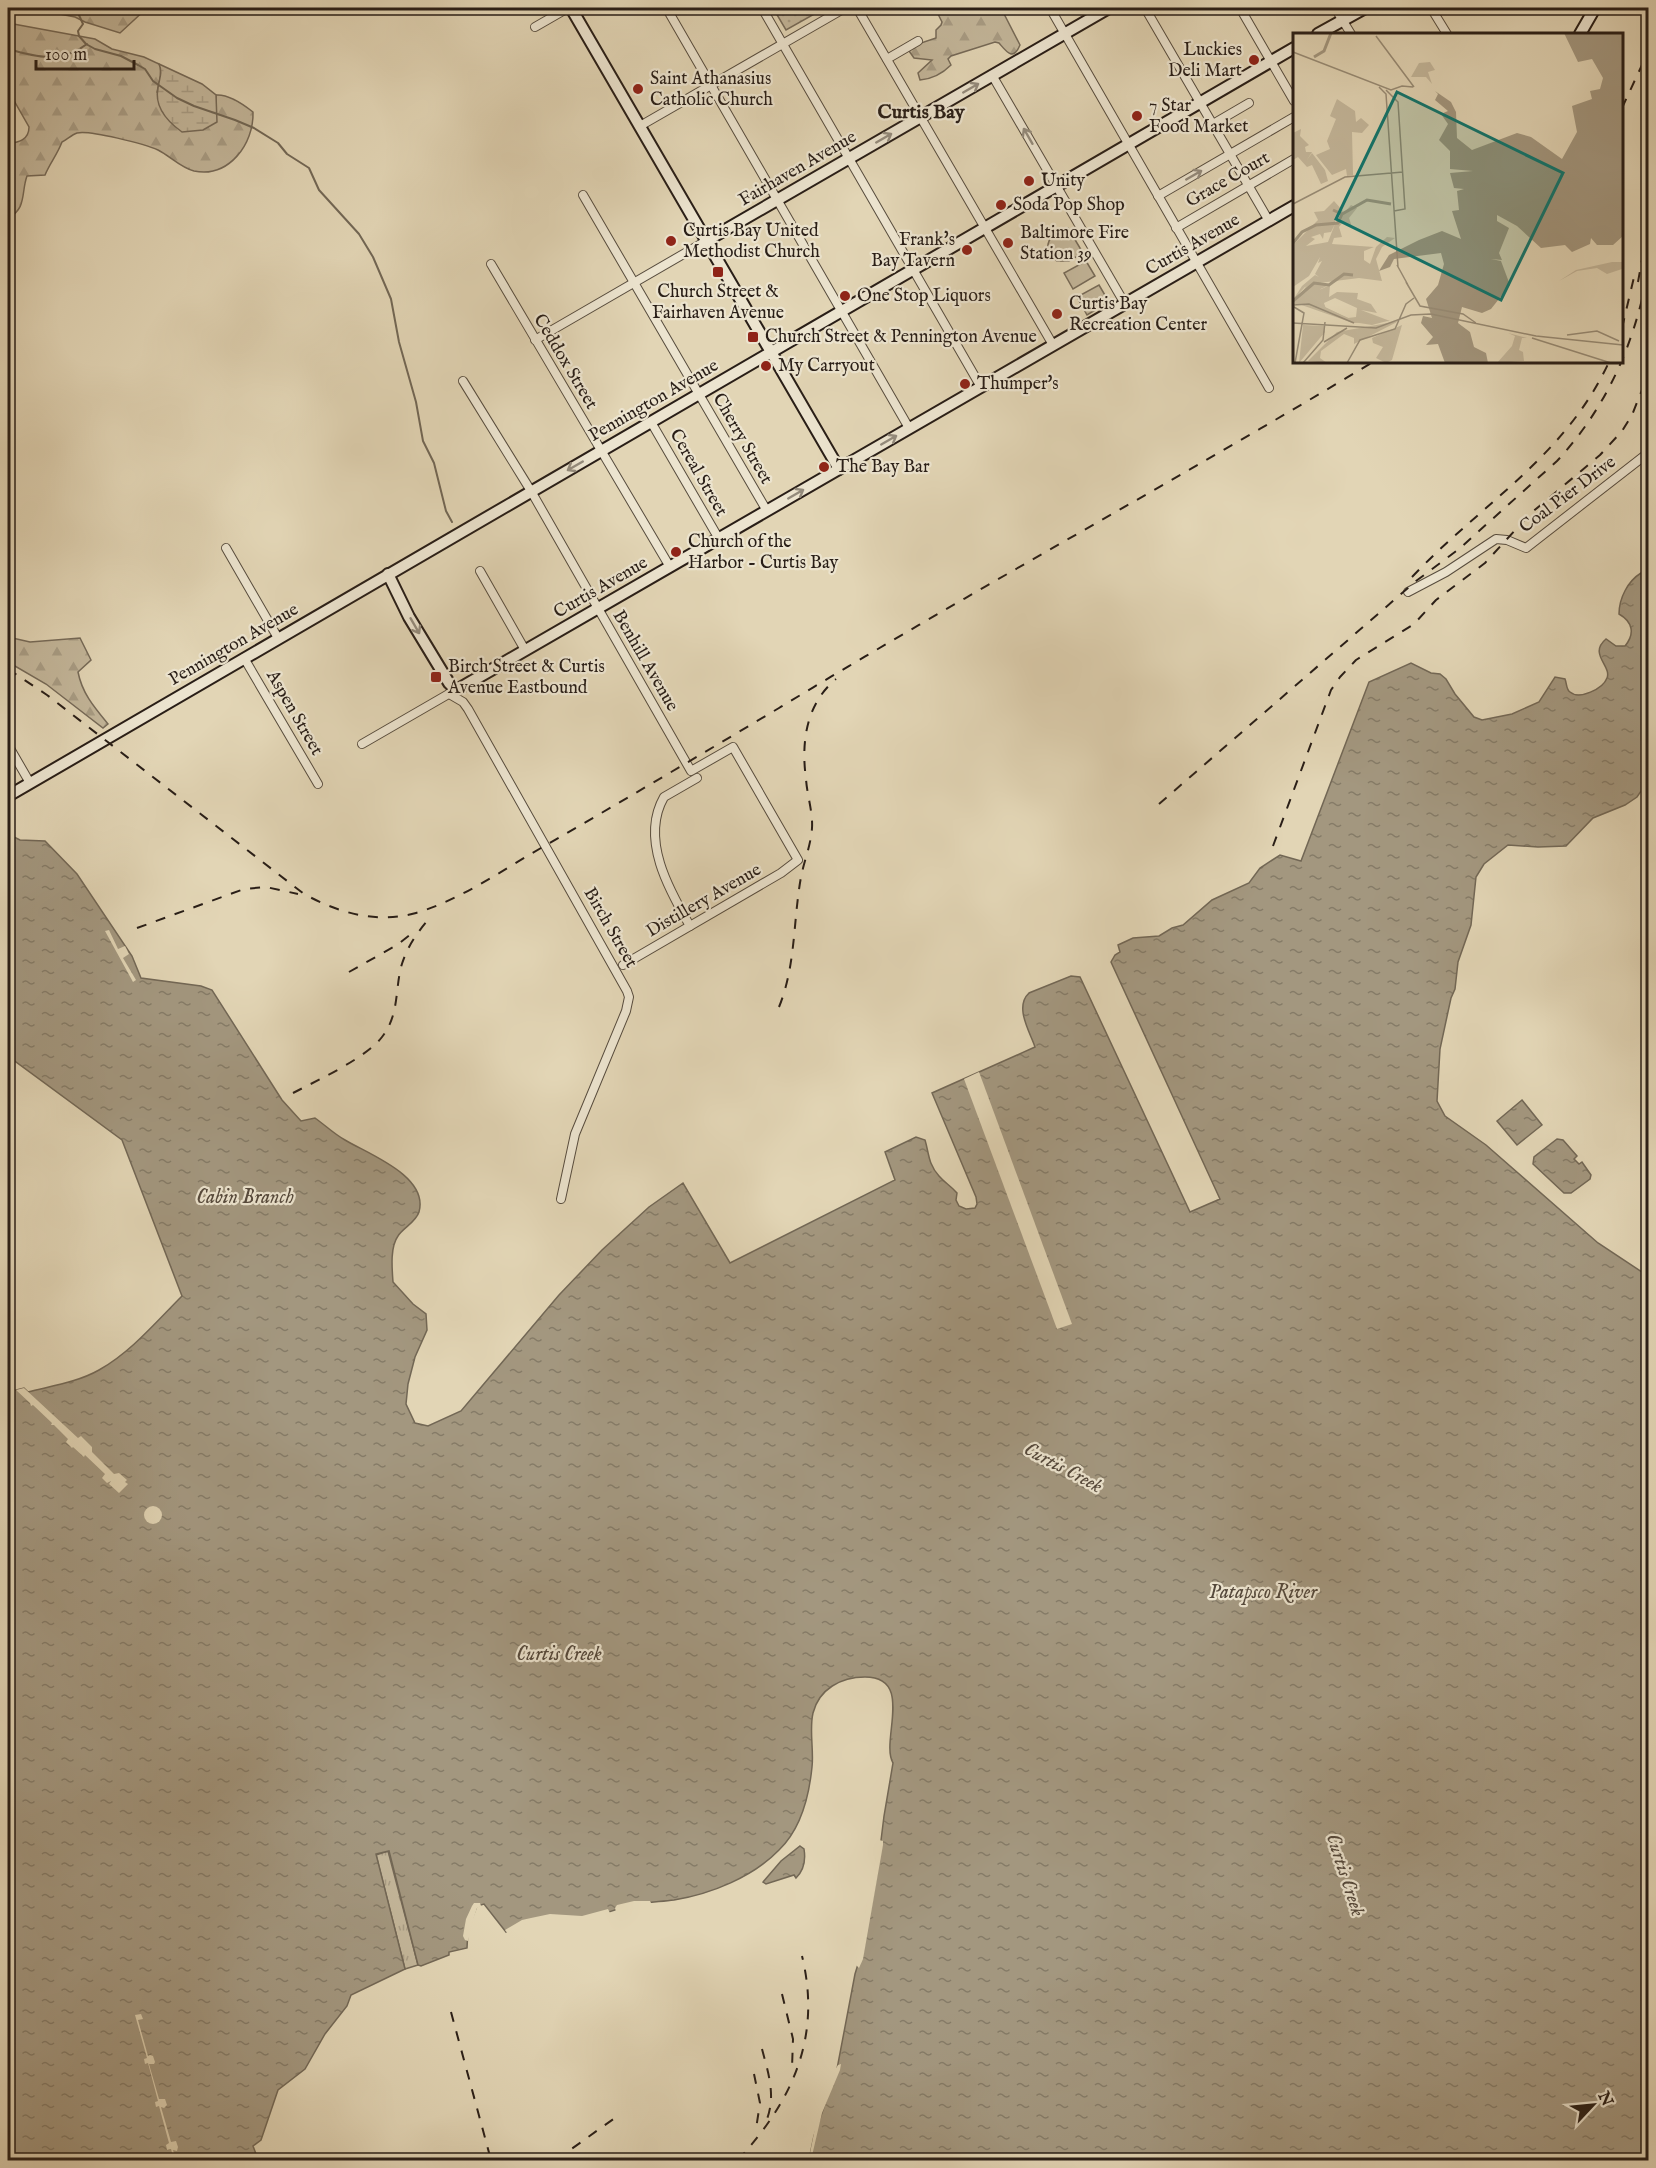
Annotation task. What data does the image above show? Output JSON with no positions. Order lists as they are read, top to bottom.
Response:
{
  "streets": {
    "main road": [
      "Fairhaven Avenue",
      "Curtis Avenue",
      "Pennington Avenue",
      "Birch Street"
    ],
    "street": [
      "Grace Court",
      "Ceddox Street",
      "Cherry Street",
      "Cereal Street",
      "Coal Pier Drive",
      "Benhill Avenue",
      "Aspen Street",
      "Distillery Avenue"
    ]
  },
  "crossings": [
    ["Fairhaven Avenue", "Ceddox Street"],
    ["Fairhaven Avenue", "Cherry Street"],
    ["Curtis Avenue", "Ceddox Street"],
    ["Curtis Avenue", "Cherry Street"],
    ["Curtis Avenue", "Cereal Street"],
    ["Curtis Avenue", "Benhill Avenue"],
    ["Curtis Avenue", "Birch Street"],
    ["Ceddox Street", "Pennington Avenue"],
    ["Pennington Avenue", "Cherry Street"],
    ["Pennington Avenue", "Cereal Street"],
    ["Pennington Avenue", "Benhill Avenue"],
    ["Pennington Avenue", "Aspen Street"],
    ["Pennington Avenue", "Birch Street"],
    ["Benhill Avenue", "Distillery Avenue"]
  ],
  "districts": ["Curtis Bay"],
  "water": ["Cabin Branch", "Curtis Creek", "Patapsco River"],
  "places": {
    "other": [
      "Luckies Deli Mart",
      "Saint Athanasius Catholic Church",
      "7 Star Food Market",
      "Unity",
      "Soda Pop Shop",
      "Curtis Bay United Methodist Church",
      "Baltimore Fire Station 39",
      "Frank's Bay Tavern",
      "One Stop Liquors",
      "Curtis Bay Recreation Center",
      "My Carryout",
      "Thumper's",
      "The Bay Bar",
      "Church of the Harbor - Curtis Bay"
    ],
    "transit": ["Church Street & Fairhaven Avenue", "Church Street & Pennington Avenue", "Birch Street & Curtis Avenue Eastbound"]
  },
  "scale_bar": "100 m",
  "north": "top right"
}
